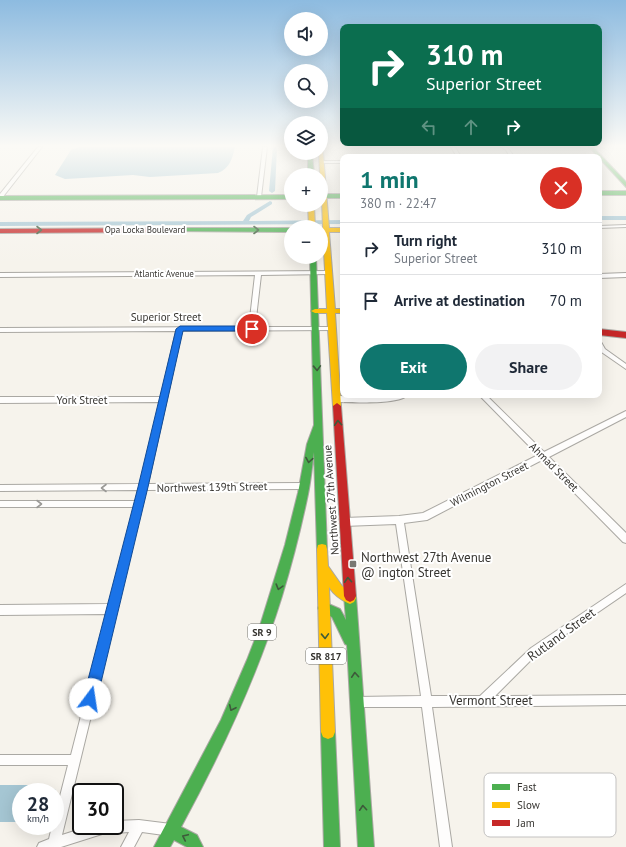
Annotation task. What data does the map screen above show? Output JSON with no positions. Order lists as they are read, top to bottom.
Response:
{
  "streets": {
    "main road": [
      "Opa Locka Boulevard",
      "Northwest 27th Avenue",
      "SR 9",
      "SR 817"
    ],
    "street": [
      "Atlantic Avenue",
      "Superior Street",
      "York Street",
      "Ahmad Street",
      "Wilmington Street",
      "Northwest 139th Street",
      "Rutland Street",
      "Vermont Street"
    ]
  },
  "crossings": [
    ["Atlantic Avenue", "Northwest 27th Avenue"],
    ["Superior Street", "Northwest 27th Avenue"],
    ["Ahmad Street", "Wilmington Street"],
    ["Wilmington Street", "Northwest 27th Avenue"],
    ["Northwest 139th Street", "SR 9"],
    ["Northwest 27th Avenue", "SR 9"],
    ["Northwest 27th Avenue", "Vermont Street"],
    ["Rutland Street", "Vermont Street"]
  ],
  "places": {
    "transit": ["Northwest 27th Avenue @ ington Street"]
  },
  "legend": ["Fast", "Slow", "Jam"],
  "page": {
    "map_buttons": ["+", "−"],
    "turn": ["310 m", "Superior Street"],
    "heading": ["1 min", "380 m · 22:47"],
    "list": [
      {
        "name": "Turn right",
        "note": "Superior Street",
        "value": "310 m"
      },
      {
        "name": "Arrive at destination",
        "value": "70 m"
      }
    ],
    "buttons": ["Exit", "Share"],
    "speed": "28 km/h",
    "limit": "30"
  }
}
